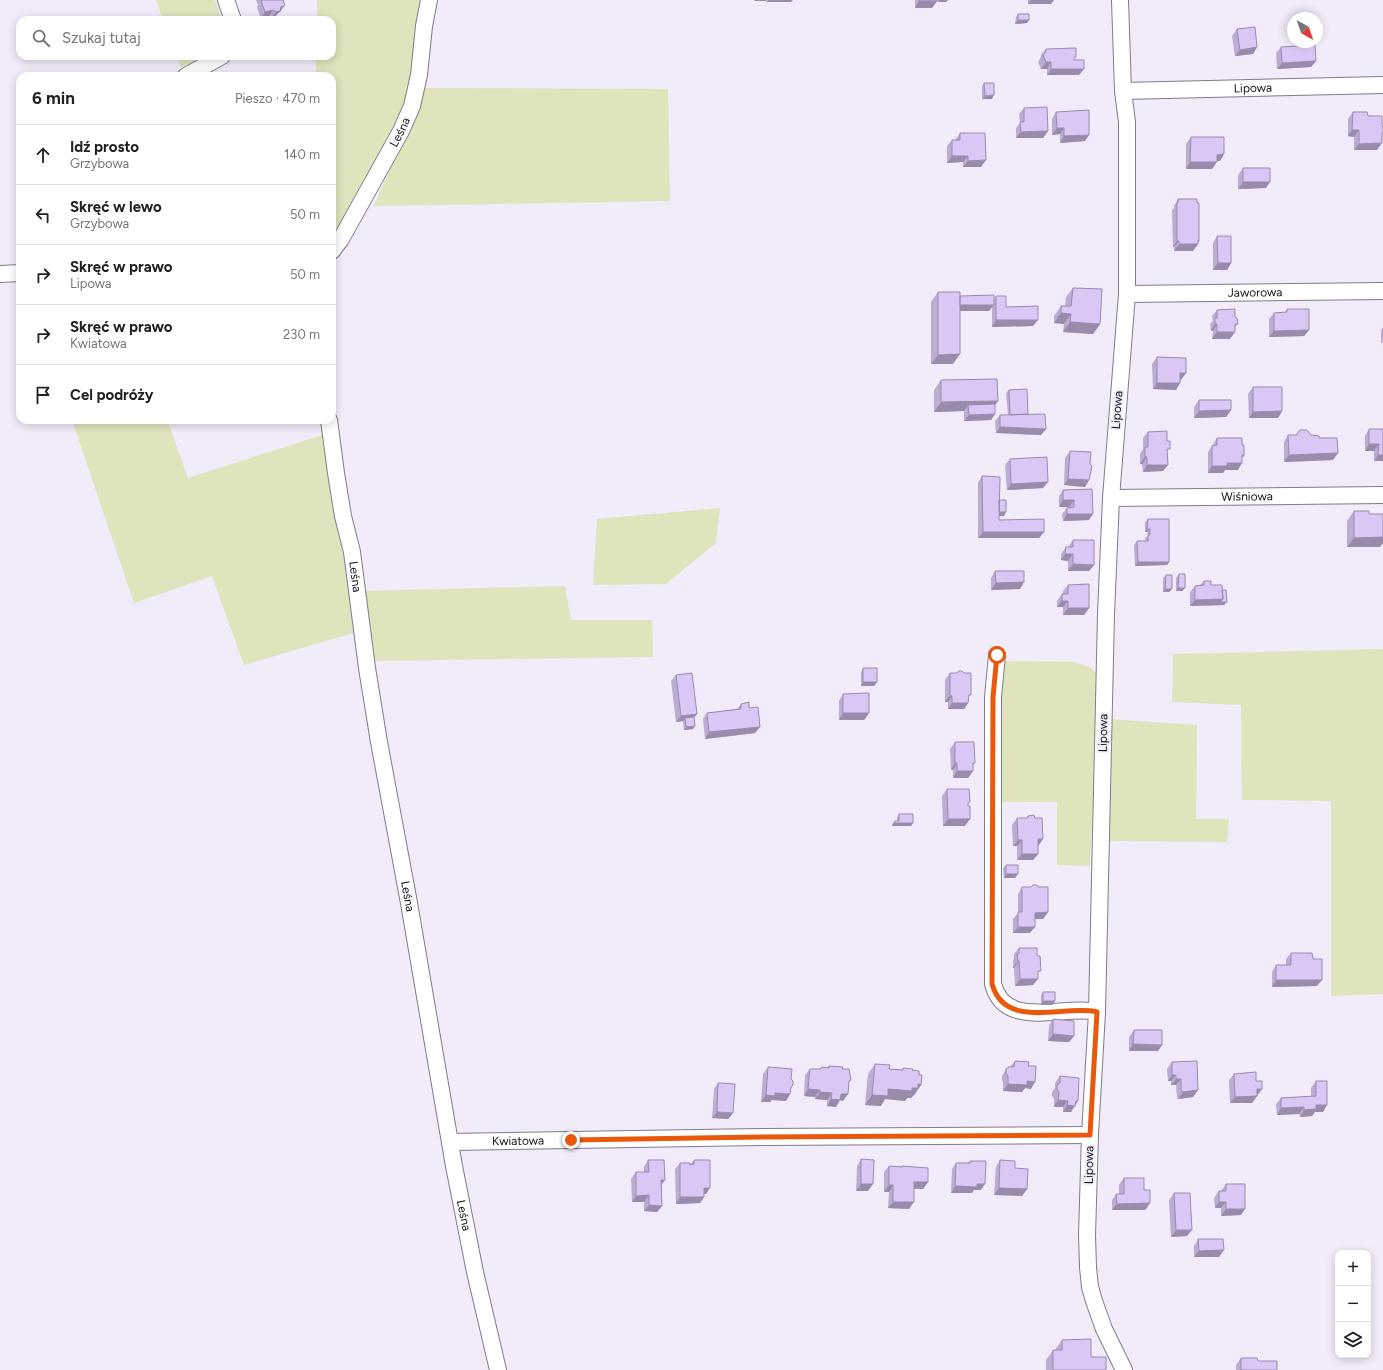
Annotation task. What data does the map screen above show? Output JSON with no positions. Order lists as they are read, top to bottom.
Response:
{
  "streets": {
    "street": [
      "Lipowa",
      "Leśna",
      "Jaworowa",
      "Wiśniowa",
      "Kwiatowa"
    ]
  },
  "crossings": [
    ["Lipowa", "Jaworowa"],
    ["Lipowa", "Wiśniowa"],
    ["Lipowa", "Kwiatowa"],
    ["Leśna", "Kwiatowa"]
  ],
  "north": "bottom right",
  "page": {
    "search": "Szukaj tutaj",
    "heading": ["6 min", "Pieszo · 470 m"],
    "list": [
      ["Idź prosto", "Grzybowa", "140 m"],
      ["Skręć w lewo", "Grzybowa", "50 m"],
      ["Skręć w prawo", "Lipowa", "50 m"],
      ["Skręć w prawo", "Kwiatowa", "230 m"],
      "Cel podróży"
    ],
    "map_buttons": ["+", "−"]
  }
}
